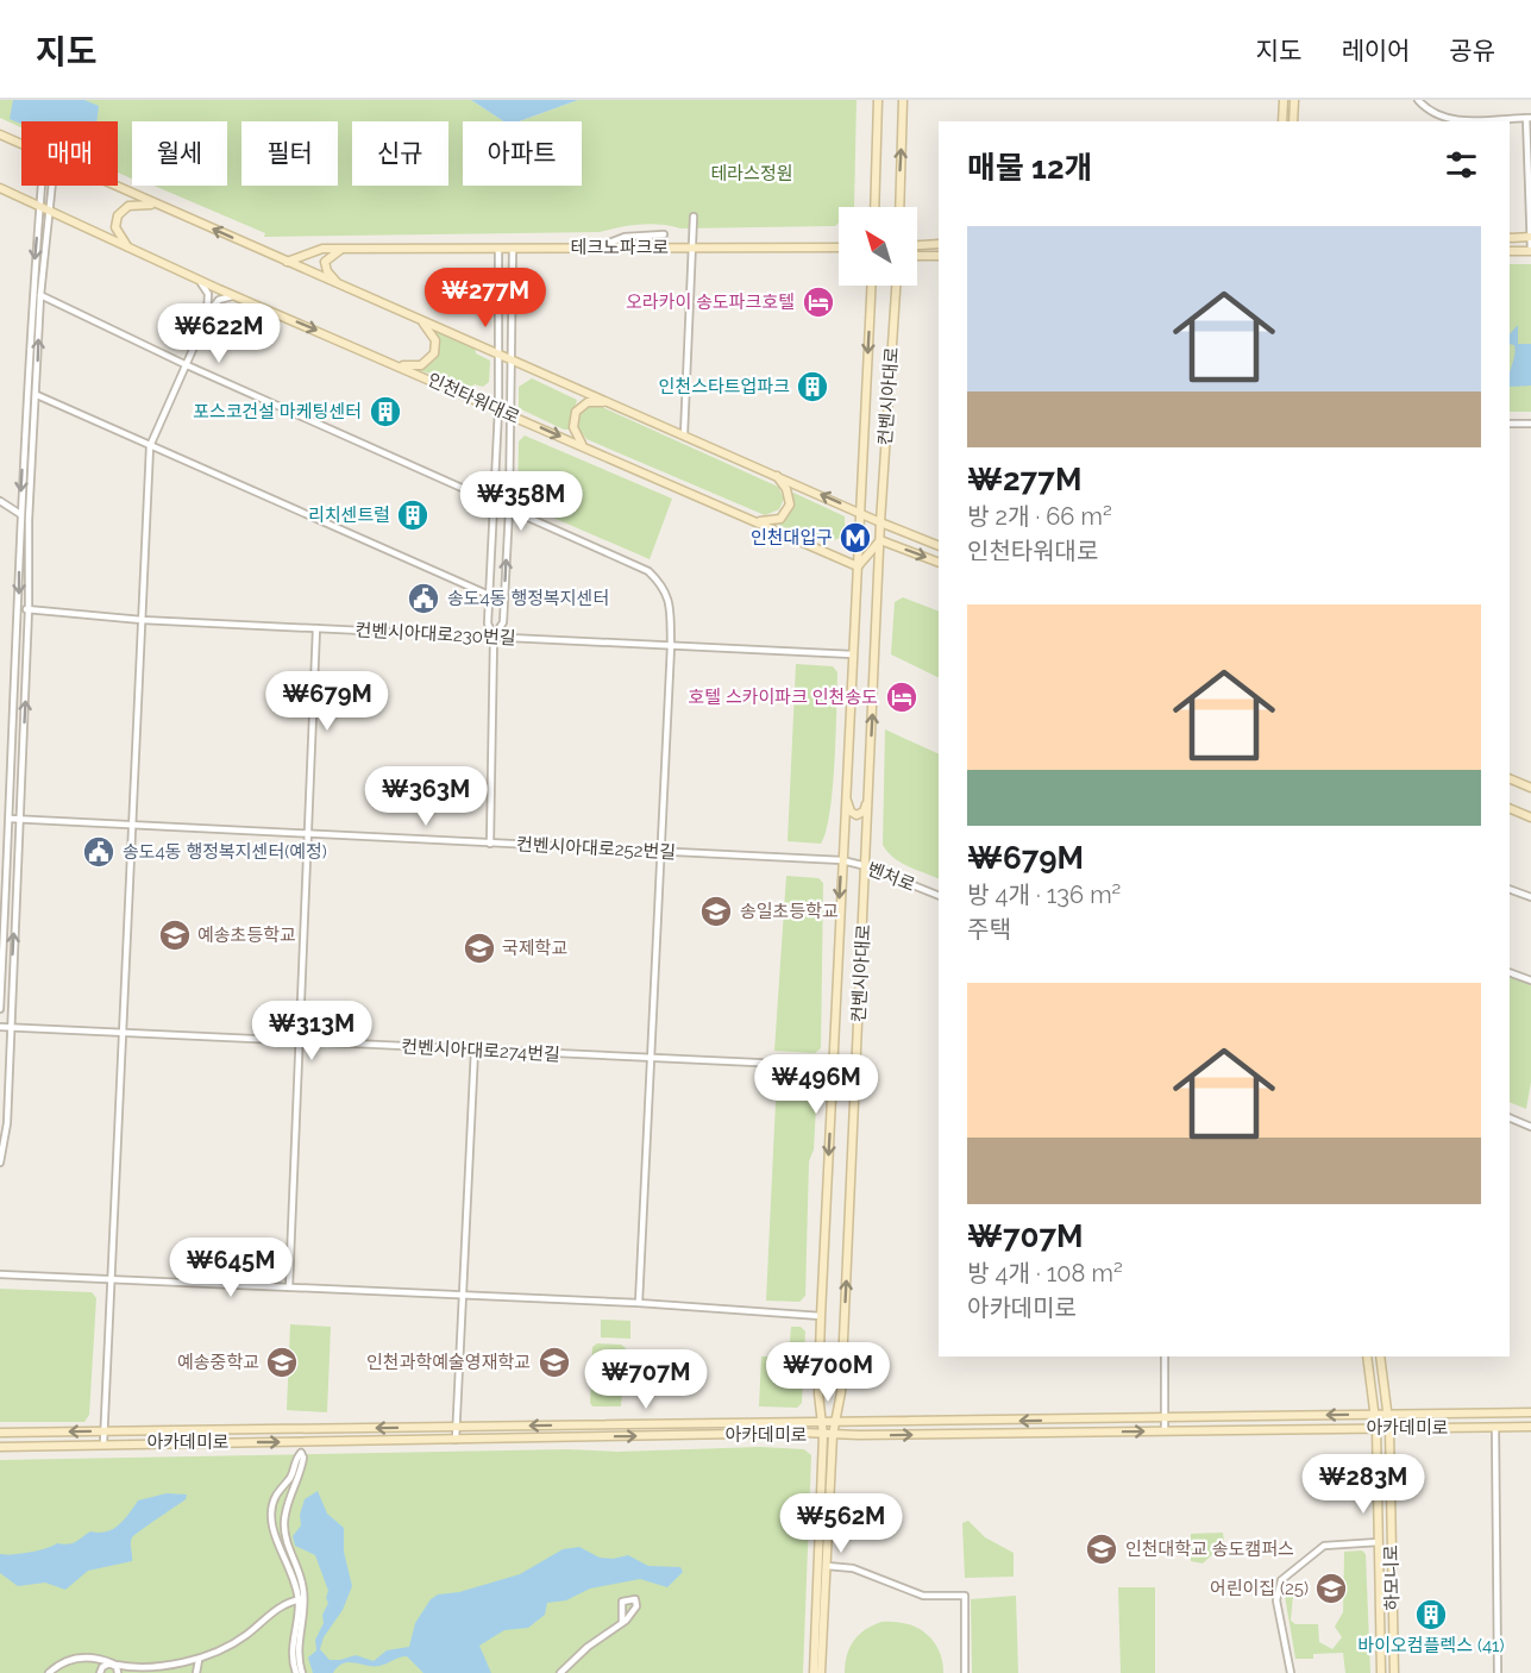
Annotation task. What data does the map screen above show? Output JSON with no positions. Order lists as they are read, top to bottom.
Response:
{
  "streets": {
    "main road": [
      "테크노파크로",
      "컨벤시아대로",
      "인천타워대로",
      "아카데미로",
      "하모니로"
    ],
    "street": [
      "컨벤시아대로230번길",
      "컨벤시아대로252번길",
      "벤처로",
      "컨벤시아대로274번길"
    ]
  },
  "crossings": [
    ["컨벤시아대로", "인천타워대로"],
    ["컨벤시아대로", "컨벤시아대로230번길"],
    ["컨벤시아대로", "컨벤시아대로252번길"],
    ["컨벤시아대로", "벤처로"],
    ["컨벤시아대로", "컨벤시아대로274번길"],
    ["컨벤시아대로", "아카데미로"],
    ["컨벤시아대로252번길", "벤처로"],
    ["아카데미로", "하모니로"]
  ],
  "parks": ["테라스정원"],
  "places": {
    "hotel": ["오라카이 송도파크호텔", "호텔 스카이파크 인천송도"],
    "building": [
      "인천스타트업파크",
      "포스코건설 마케팅센터",
      "리치센트럴",
      "바이오컴플렉스 (41)"
    ],
    "metro station": ["인천대입구"],
    "public building": ["송도4동 행정복지센터", "송도4동 행정복지센터(예정)"],
    "school or university": [
      "송일초등학교",
      "예송초등학교",
      "국제학교",
      "예송중학교",
      "인천과학예술영재학교",
      "인천대학교 송도캠퍼스",
      "어린이집 (25)"
    ]
  },
  "north": "top left",
  "page": {
    "header": "지도",
    "nav": ["지도", "레이어", "공유"],
    "chip": [
      "매매",
      "월세",
      "필터",
      "신규",
      "아파트"
    ],
    "heading": "매물 12개",
    "list": [
      {
        "name": "₩277M",
        "note": "방 2개 · 66 m² · 인천타워대로"
      },
      {
        "name": "₩679M",
        "note": "방 4개 · 136 m² · 주택"
      },
      {
        "name": "₩707M",
        "note": "방 4개 · 108 m² · 아카데미로"
      }
    ],
    "price": [
      "₩277M",
      "₩622M",
      "₩358M",
      "₩679M",
      "₩363M",
      "₩313M",
      "₩496M",
      "₩645M",
      "₩700M",
      "₩707M",
      "₩283M",
      "₩562M"
    ]
  }
}
